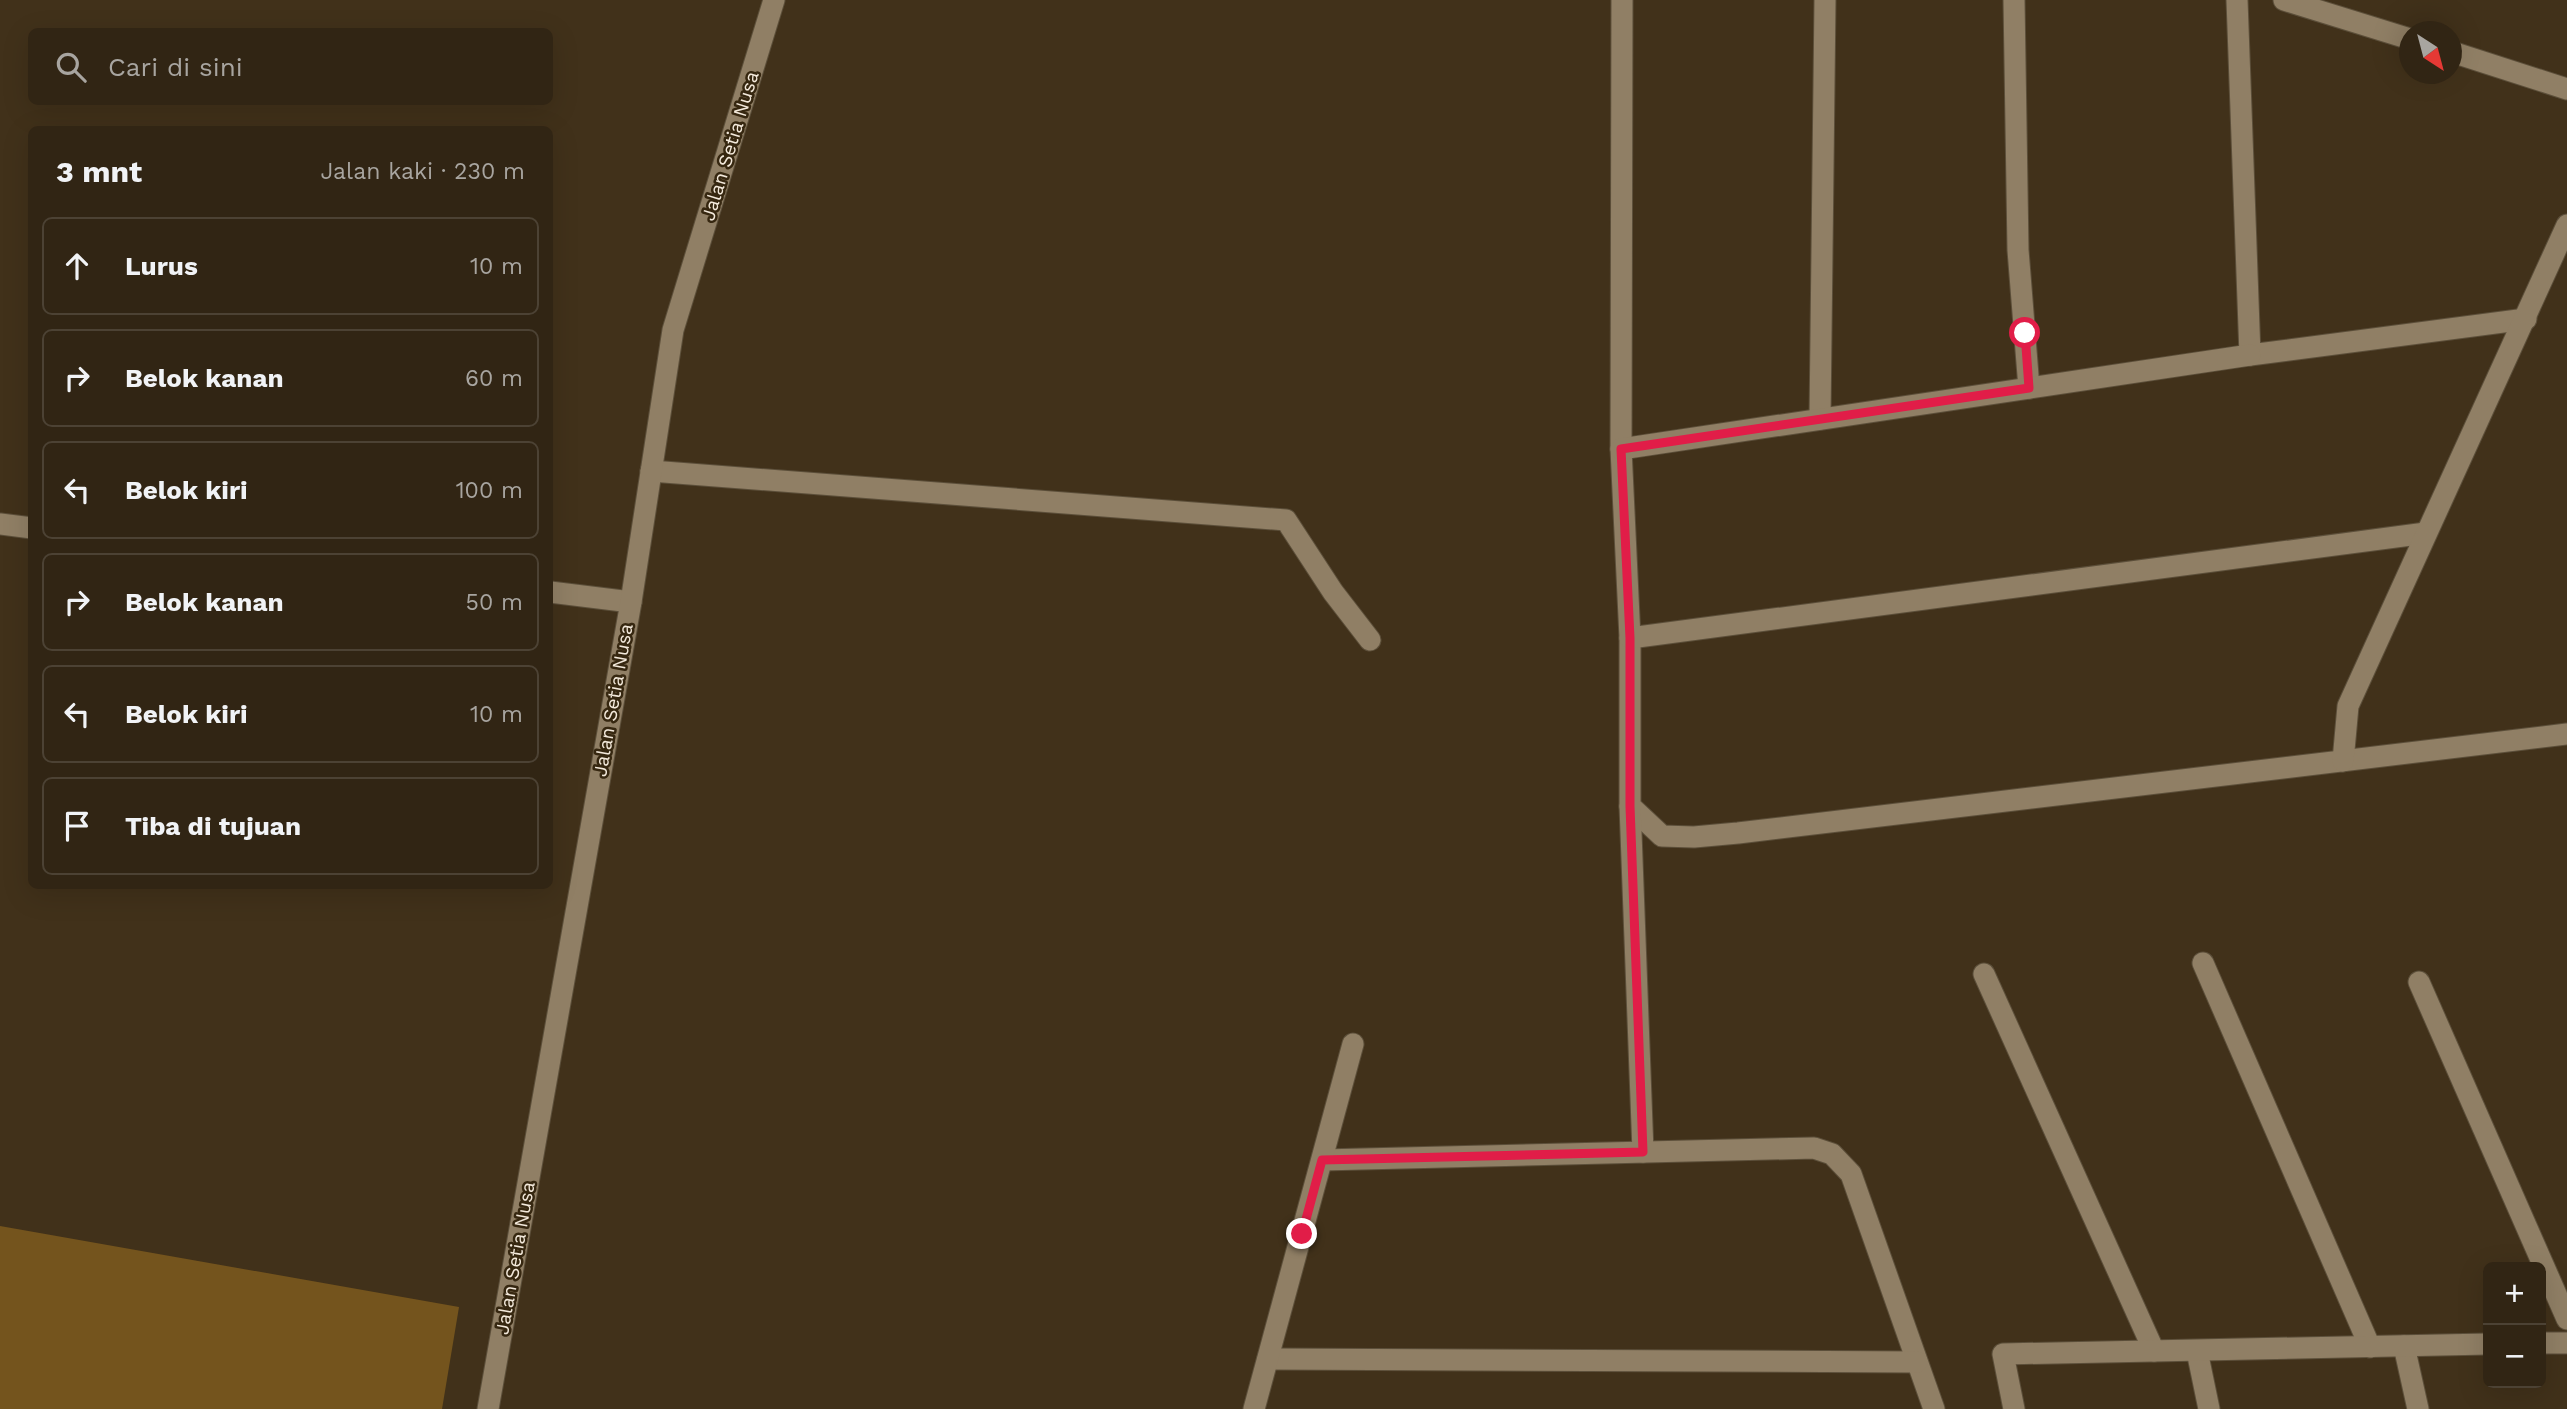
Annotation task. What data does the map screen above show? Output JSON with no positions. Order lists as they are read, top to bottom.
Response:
{
  "streets": {
    "street": ["Jalan Setia Nusa"]
  },
  "north": "bottom right",
  "page": {
    "search": "Cari di sini",
    "heading": ["3 mnt", "Jalan kaki · 230 m"],
    "list": [
      ["Lurus", "10 m"],
      ["Belok kanan", "60 m"],
      ["Belok kiri", "100 m"],
      ["Belok kanan", "50 m"],
      ["Belok kiri", "10 m"],
      "Tiba di tujuan"
    ],
    "map_buttons": ["+", "−"]
  }
}
